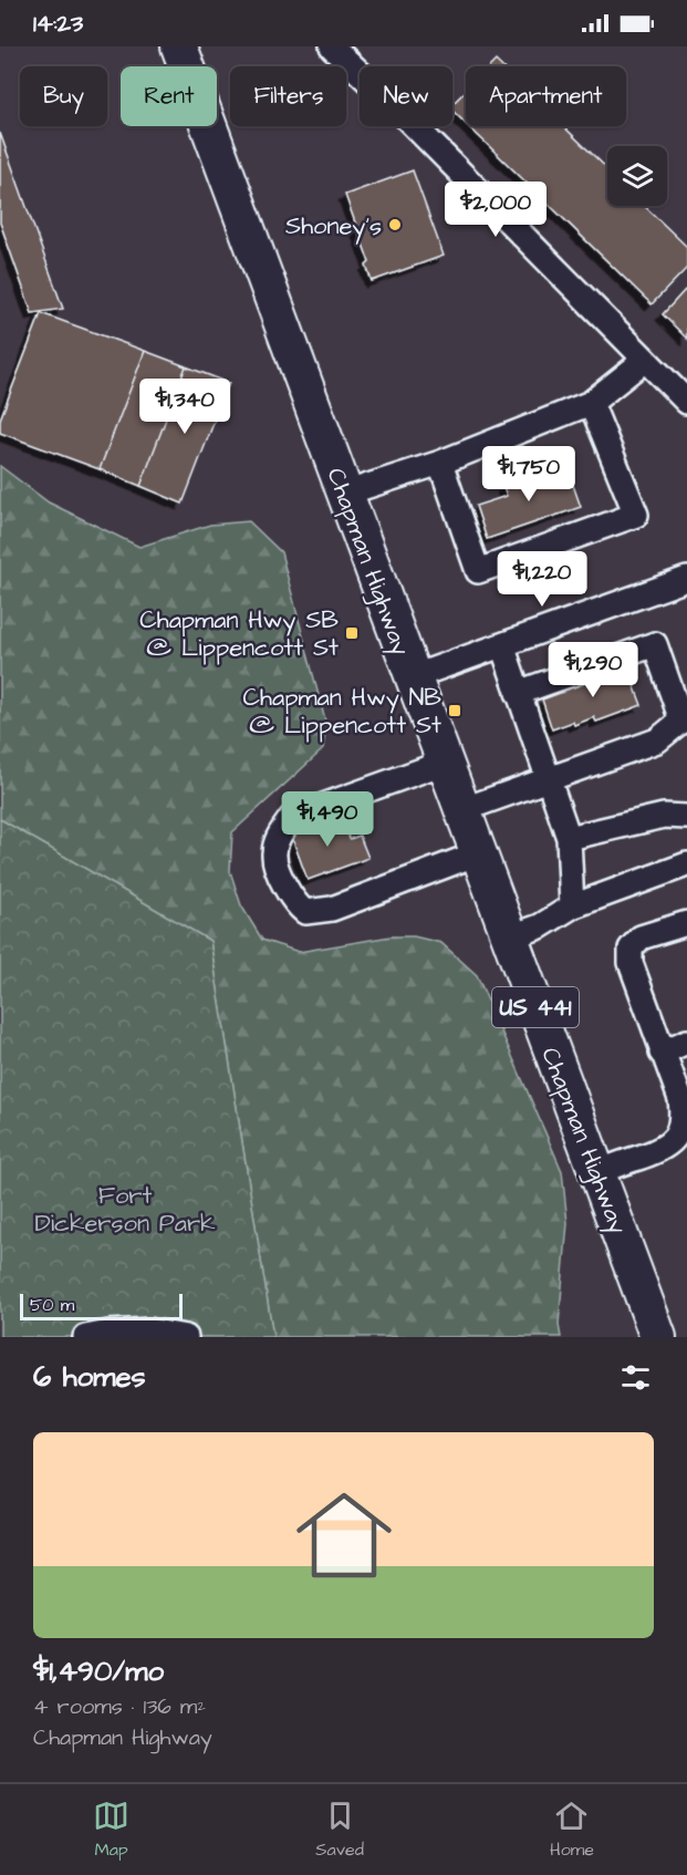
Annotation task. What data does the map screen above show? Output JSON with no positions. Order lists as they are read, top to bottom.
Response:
{
  "streets": {
    "highway": ["Chapman Highway", "US 441"]
  },
  "parks": ["Fort Dickerson Park"],
  "places": {
    "other": ["Shoney's"],
    "transit": ["Chapman Hwy SB @ Lippencott St", "Chapman Hwy NB @ Lippencott St"]
  },
  "scale_bar": "50 m",
  "page": {
    "status": "14:23",
    "chip": [
      "Buy",
      "Rent",
      "Filters",
      "New",
      "Apartment"
    ],
    "price": [
      "$2,000",
      "$1,340",
      "$1,750",
      "$1,220",
      "$1,290",
      "$1,490"
    ],
    "scale": "50 m",
    "heading": "6 homes",
    "list": [
      {
        "name": "$1,490/mo",
        "note": "4 rooms · 136 m² · Chapman Highway"
      }
    ],
    "tabs": ["Map", "Saved", "Home"]
  }
}
